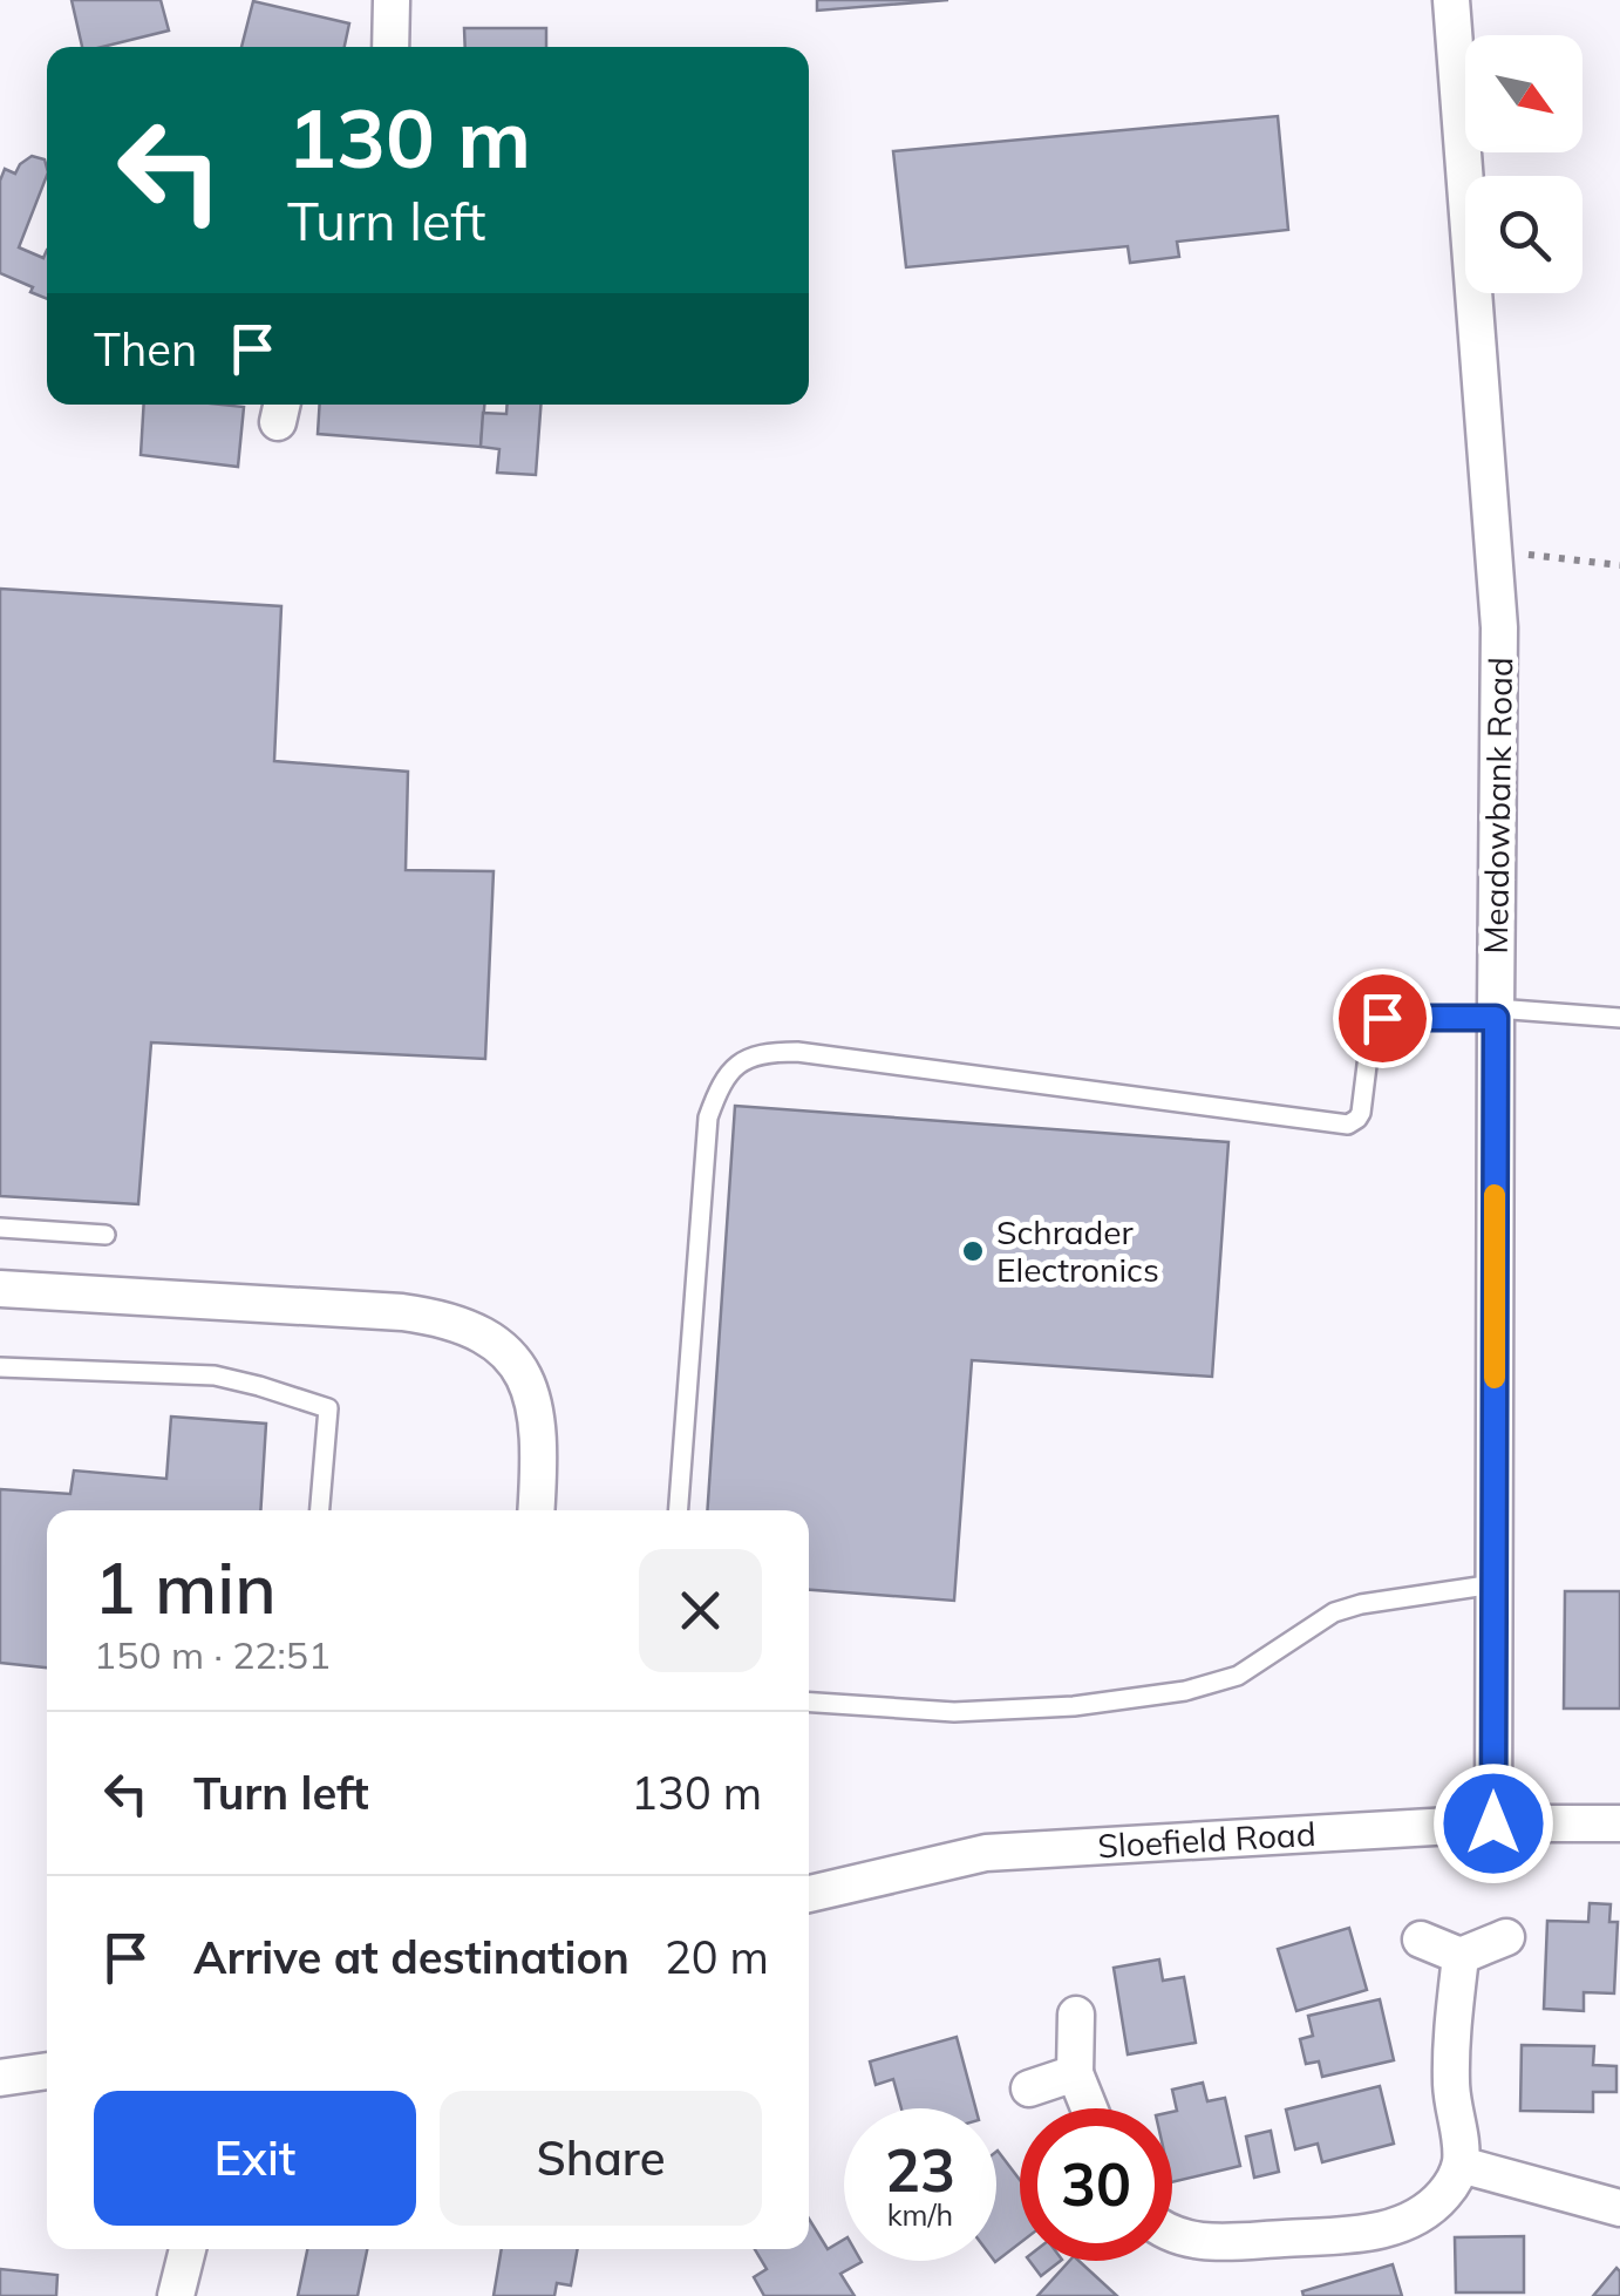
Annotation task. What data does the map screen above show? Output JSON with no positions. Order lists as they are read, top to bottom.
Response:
{
  "streets": {
    "street": ["Meadowbank Road", "Sloefield Road"]
  },
  "crossings": [
    ["Meadowbank Road", "Sloefield Road"]
  ],
  "places": ["Schrader Electronics"],
  "north": "bottom right",
  "page": {
    "turn": ["130 m", "Turn left"],
    "then": "Then",
    "heading": ["1 min", "150 m · 22:51"],
    "list": [
      {
        "name": "Turn left",
        "value": "130 m"
      },
      {
        "name": "Arrive at destination",
        "value": "20 m"
      }
    ],
    "buttons": ["Exit", "Share"],
    "speed": "23 km/h",
    "limit": "30"
  }
}
